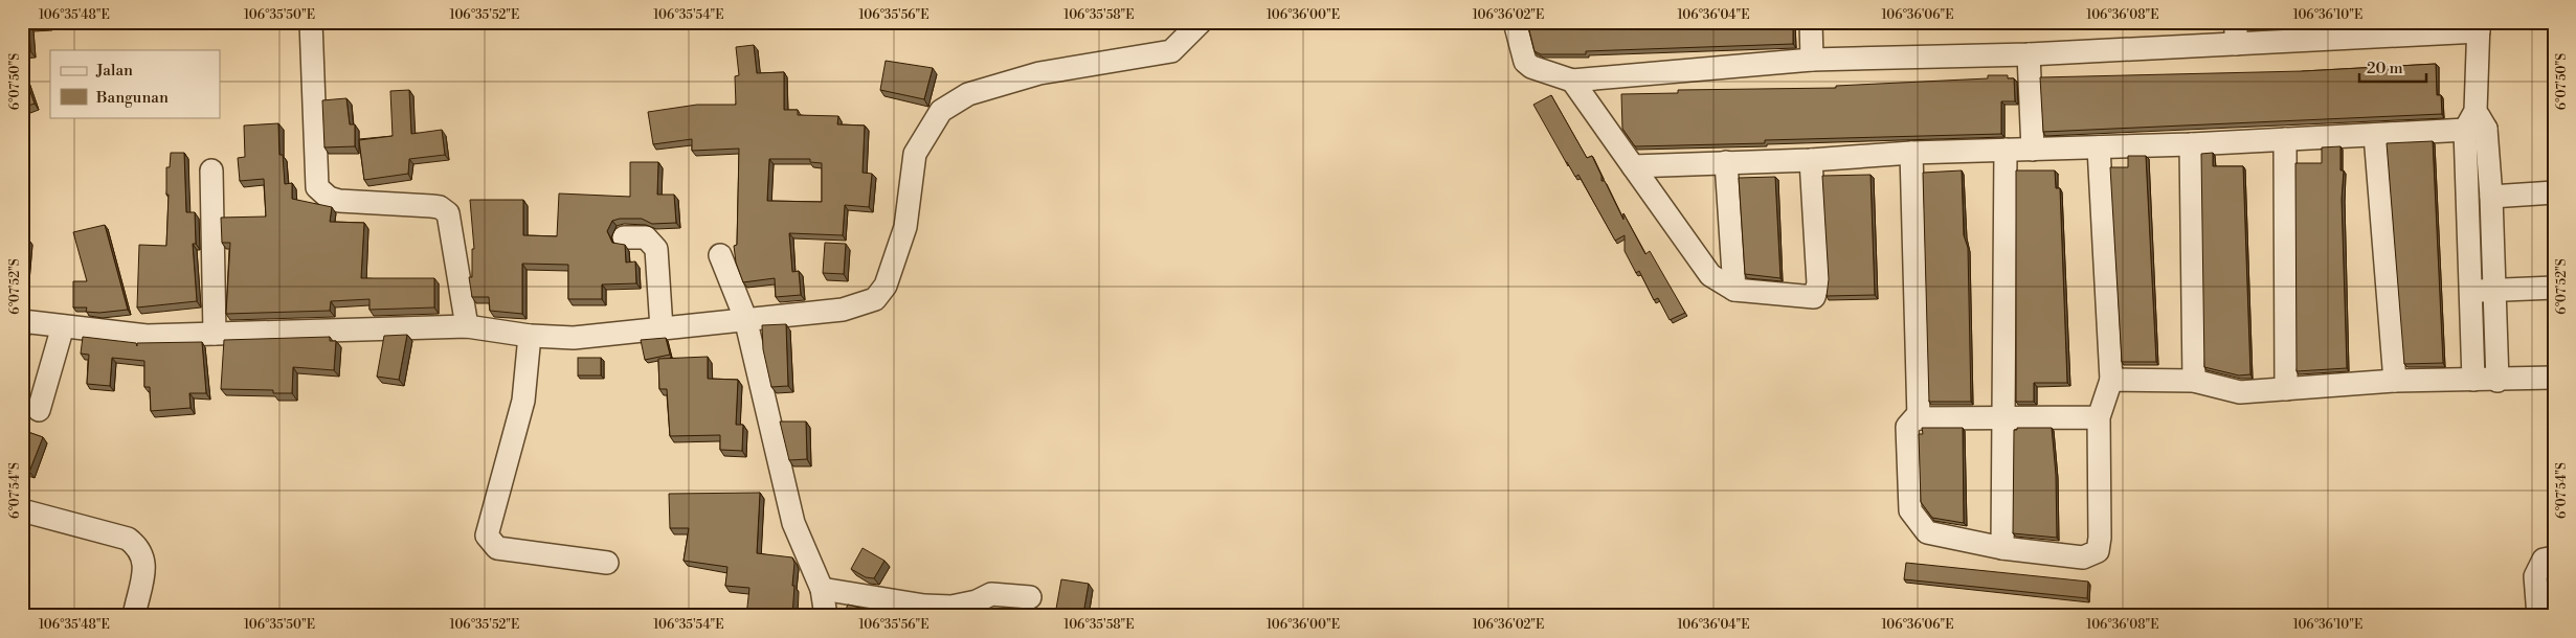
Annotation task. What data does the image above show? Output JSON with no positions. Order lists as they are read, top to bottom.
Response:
{
  "legend": ["Jalan", "Bangunan"],
  "scale_bar": "20 m",
  "coordinates": [
    "106°35'48\"E",
    "106°35'50\"E",
    "106°35'52\"E",
    "106°35'54\"E",
    "106°35'56\"E",
    "106°35'58\"E",
    "106°36'00\"E",
    "106°36'02\"E",
    "106°36'04\"E",
    "106°36'06\"E",
    "106°36'08\"E",
    "106°36'10\"E",
    "6°07'50\"S",
    "6°07'52\"S",
    "6°07'54\"S"
  ]
}
